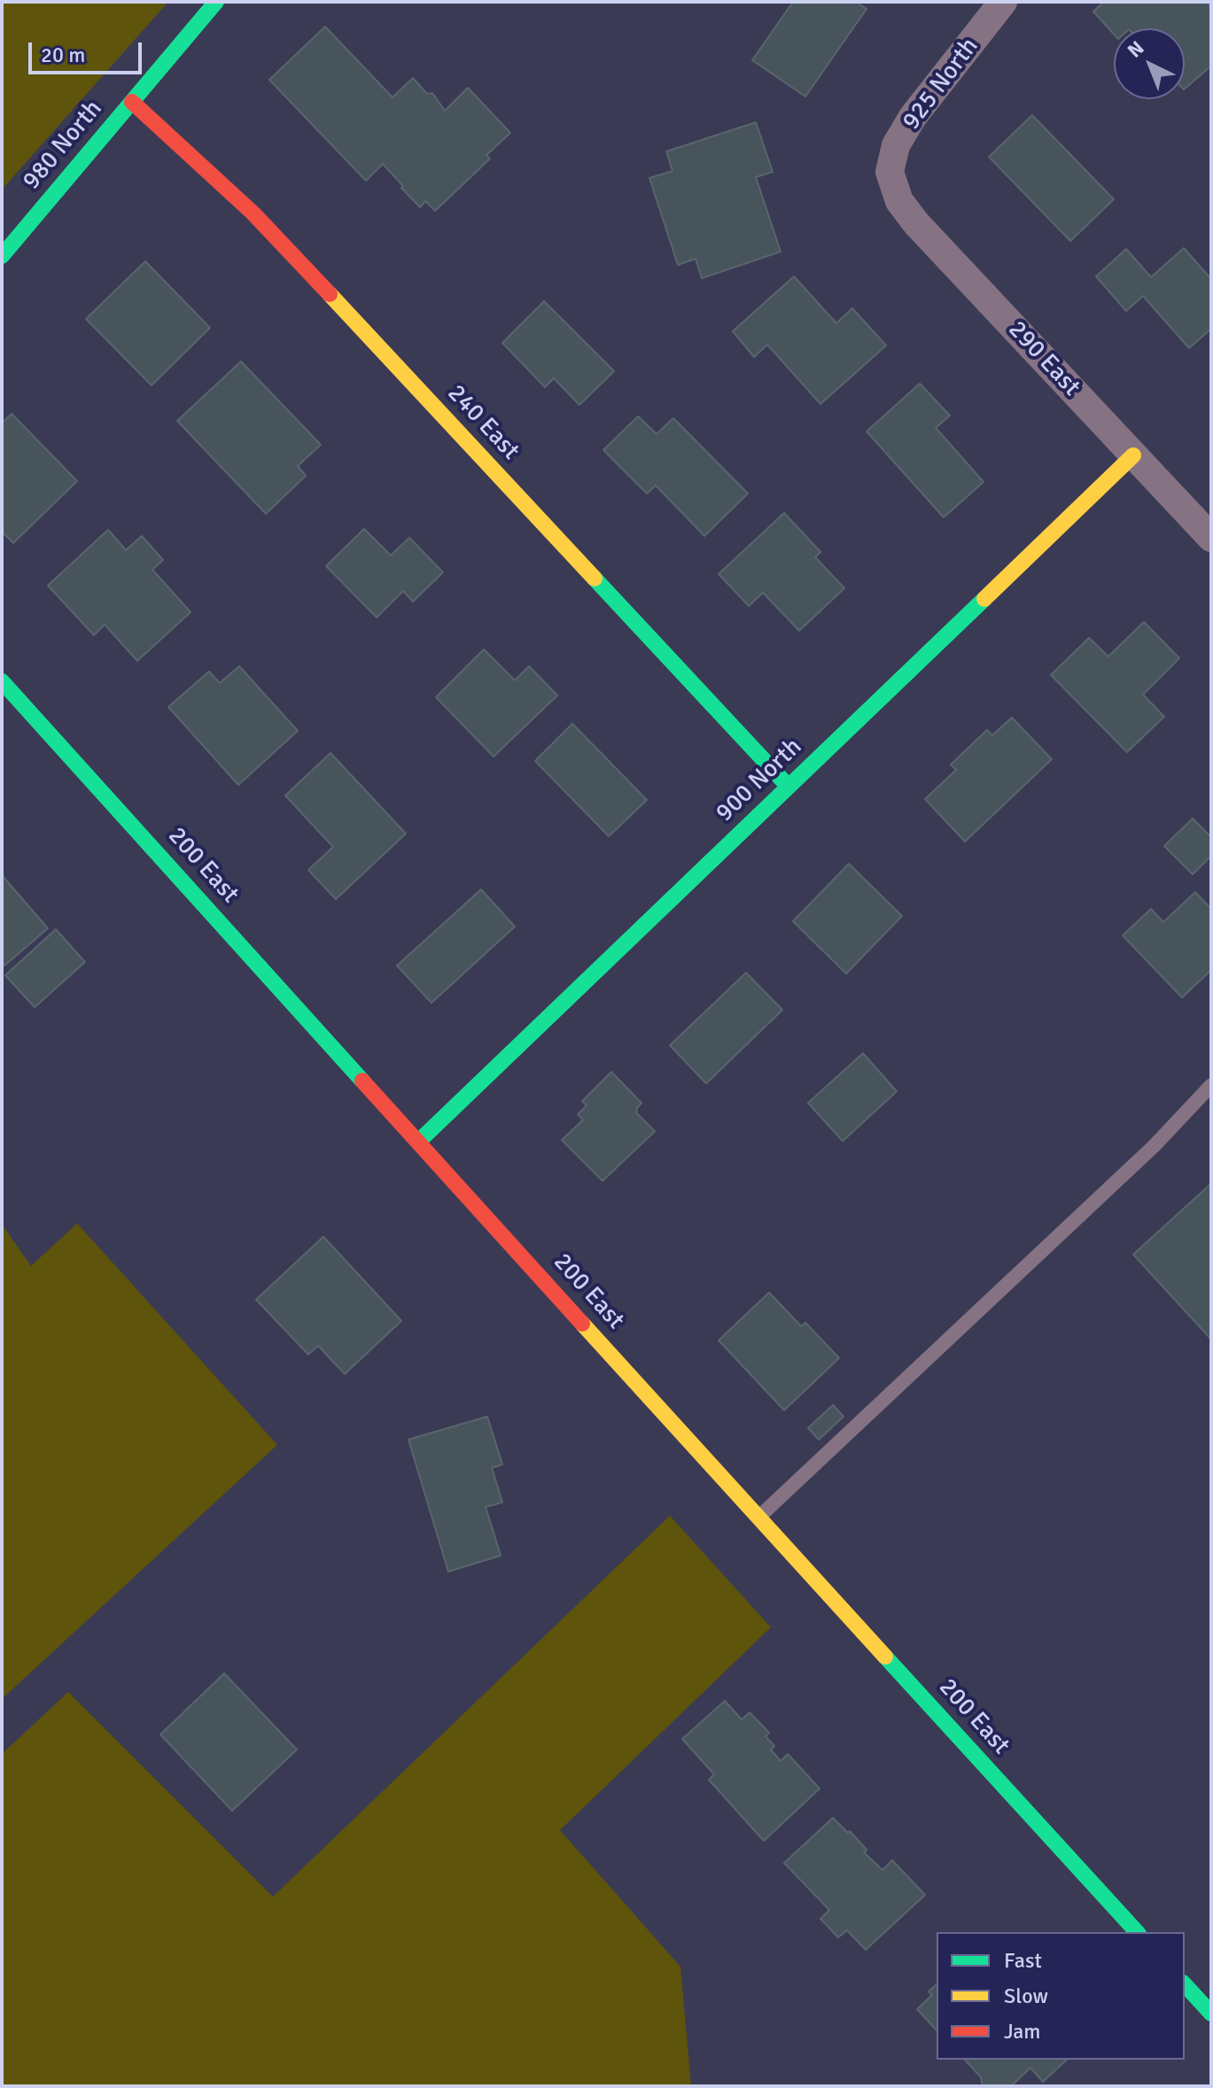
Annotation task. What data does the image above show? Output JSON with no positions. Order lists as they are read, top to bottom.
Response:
{
  "streets": {
    "street": [
      "925 North",
      "980 North",
      "290 East",
      "240 East",
      "900 North",
      "200 East"
    ]
  },
  "crossings": [
    ["925 North", "290 East"],
    ["980 North", "240 East"],
    ["290 East", "900 North"],
    ["240 East", "900 North"],
    ["900 North", "200 East"]
  ],
  "legend": ["Fast", "Slow", "Jam"],
  "scale_bar": "20 m",
  "north": "top left"
}
